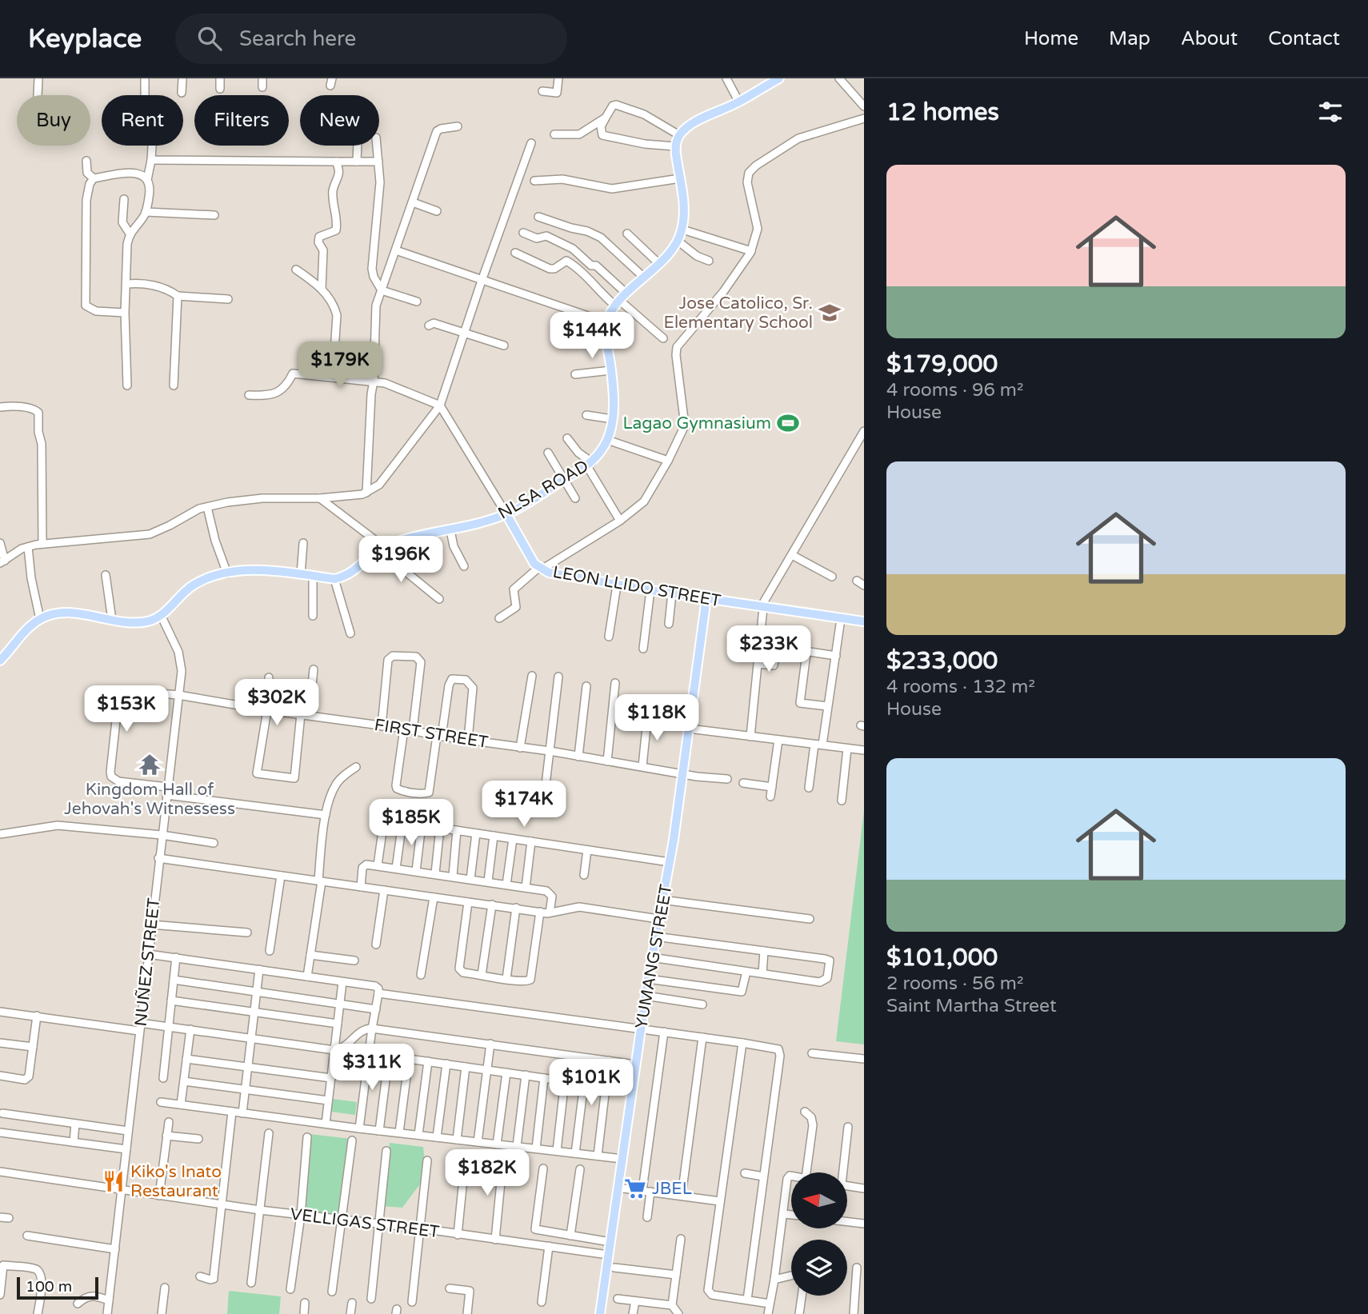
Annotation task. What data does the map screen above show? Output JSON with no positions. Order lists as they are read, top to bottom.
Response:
{
  "streets": {
    "main road": ["NLSA ROAD", "LEON LLIDO STREET", "YUMANG STREET"],
    "street": ["FIRST STREET", "NUÑEZ STREET", "VELLIGAS STREET"]
  },
  "crossings": [
    ["NLSA ROAD", "LEON LLIDO STREET"],
    ["LEON LLIDO STREET", "YUMANG STREET"],
    ["FIRST STREET", "YUMANG STREET"],
    ["FIRST STREET", "NUÑEZ STREET"],
    ["YUMANG STREET", "VELLIGAS STREET"],
    ["NUÑEZ STREET", "VELLIGAS STREET"]
  ],
  "places": {
    "school or university": ["Jose Catolico, Sr. Elementary School"],
    "sports": ["Lagao Gymnasium"],
    "temple": ["Kingdom Hall of Jehovah's Witnessess"],
    "restaurant": ["Kiko's Inato Restaurant"],
    "supermarket": ["JBEL"]
  },
  "scale_bar": "100 m",
  "north": "left",
  "page": {
    "header": "Keyplace",
    "search": "Search here",
    "nav": [
      "Home",
      "Map",
      "About",
      "Contact"
    ],
    "heading": "12 homes",
    "chip": [
      "Buy",
      "Rent",
      "Filters",
      "New"
    ],
    "list": [
      {
        "name": "$179,000",
        "note": "4 rooms · 96 m² · House"
      },
      {
        "name": "$233,000",
        "note": "4 rooms · 132 m² · House"
      },
      {
        "name": "$101,000",
        "note": "2 rooms · 56 m² · Saint Martha Street"
      }
    ],
    "price": [
      "$144K",
      "$179K",
      "$196K",
      "$233K",
      "$302K",
      "$153K",
      "$118K",
      "$174K",
      "$185K",
      "$311K",
      "$101K",
      "$182K"
    ],
    "scale": "100 m"
  }
}
